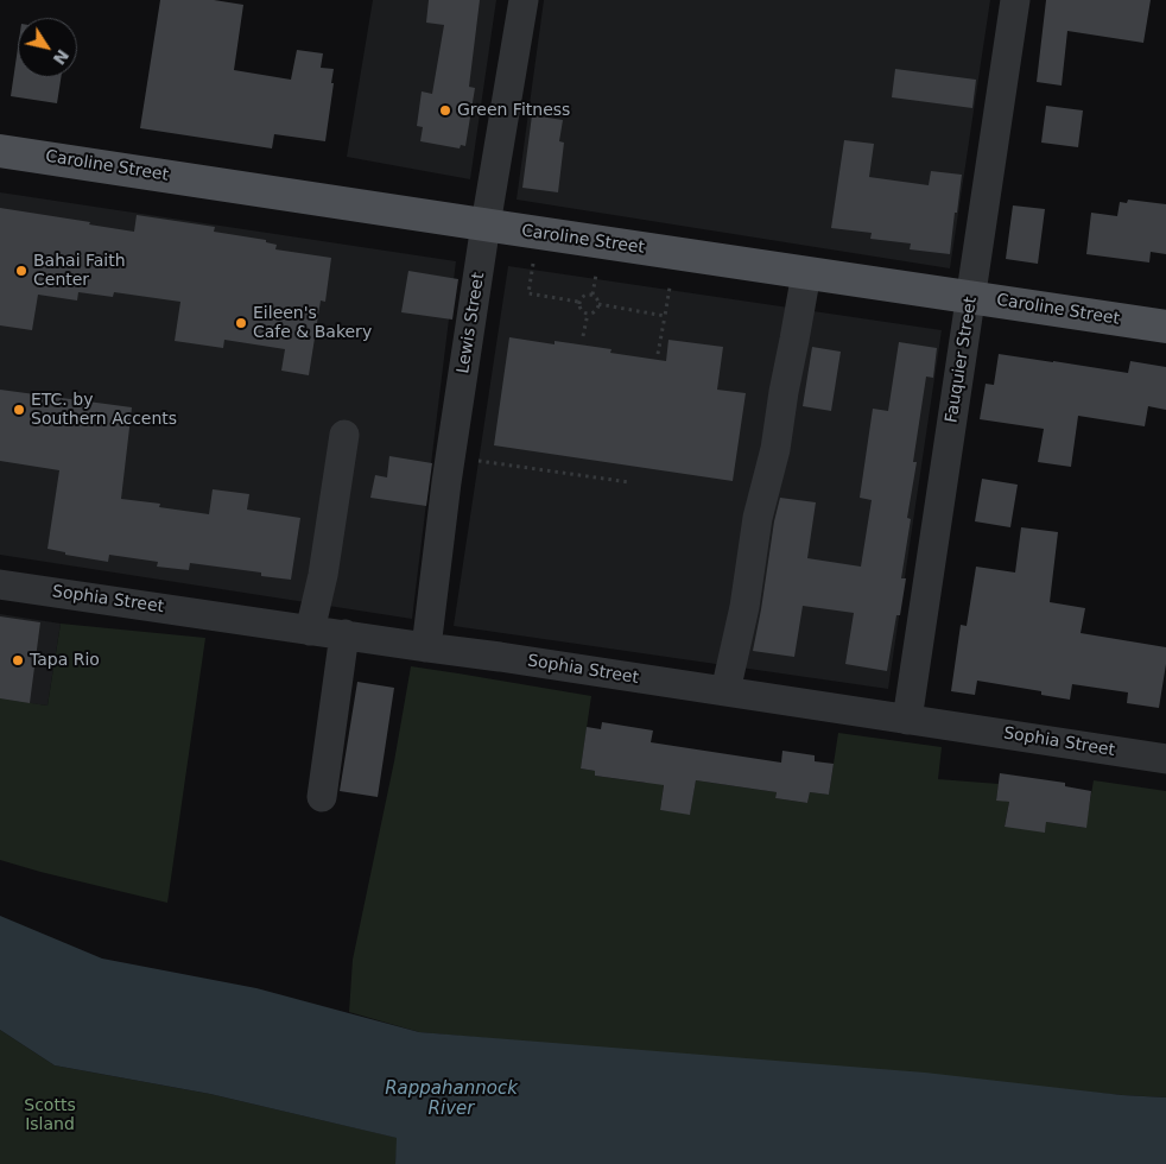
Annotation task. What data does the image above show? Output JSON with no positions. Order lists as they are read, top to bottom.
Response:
{
  "streets": {
    "main road": ["Caroline Street"],
    "street": ["Lewis Street", "Fauquier Street", "Sophia Street"]
  },
  "crossings": [
    ["Caroline Street", "Lewis Street"],
    ["Caroline Street", "Fauquier Street"],
    ["Lewis Street", "Sophia Street"],
    ["Fauquier Street", "Sophia Street"]
  ],
  "water": ["Rappahannock River"],
  "parks": ["Scotts Island"],
  "places": [
    "Green Fitness",
    "Bahai Faith Center",
    "Eileen's Cafe & Bakery",
    "ETC. by Southern Accents",
    "Tapa Rio"
  ],
  "north": "bottom right"
}
